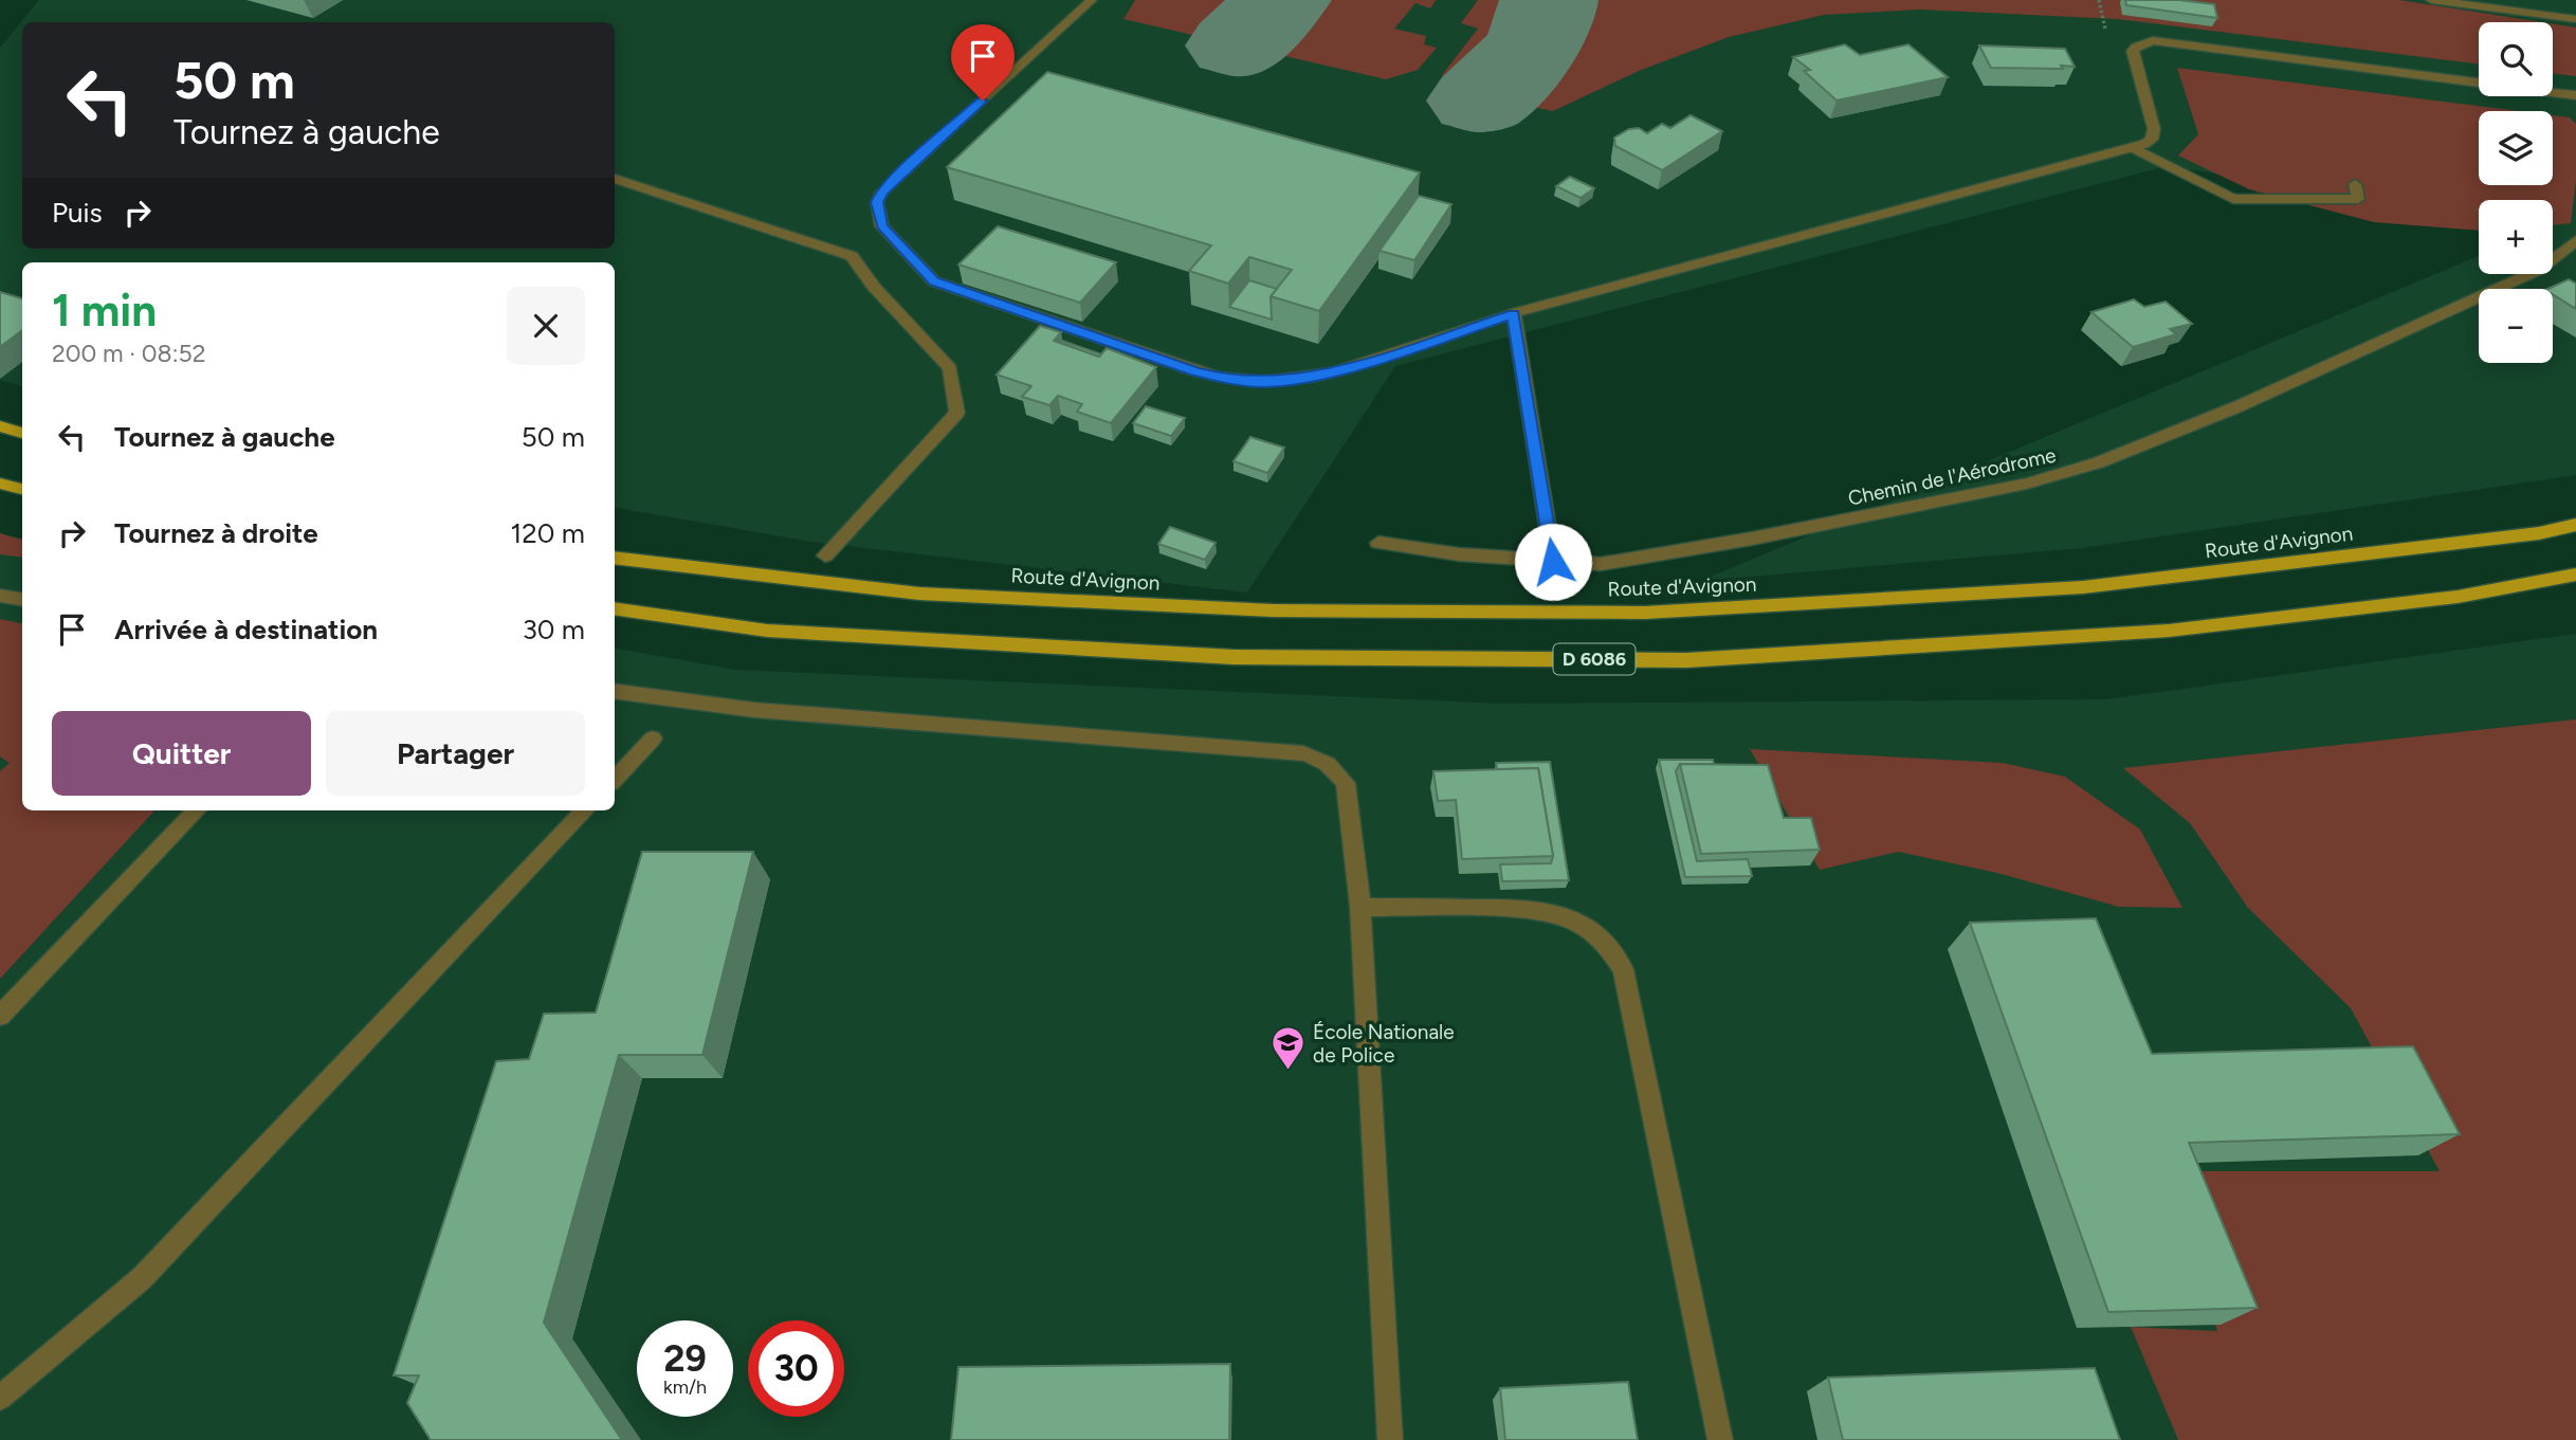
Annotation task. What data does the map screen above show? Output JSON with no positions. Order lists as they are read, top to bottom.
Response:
{
  "streets": {
    "main road": ["Route d'Avignon", "D 6086"],
    "street": ["Chemin de l'Aérodrome"]
  },
  "places": {
    "school or university": ["École Nationale de Police"]
  },
  "page": {
    "map_buttons": ["+", "−"],
    "turn": ["50 m", "Tournez à gauche"],
    "then": "Puis",
    "heading": ["1 min", "200 m · 08:52"],
    "list": [
      {
        "name": "Tournez à gauche",
        "value": "50 m"
      },
      {
        "name": "Tournez à droite",
        "value": "120 m"
      },
      {
        "name": "Arrivée à destination",
        "value": "30 m"
      }
    ],
    "buttons": ["Quitter", "Partager"],
    "speed": "29 km/h",
    "limit": "30"
  }
}
